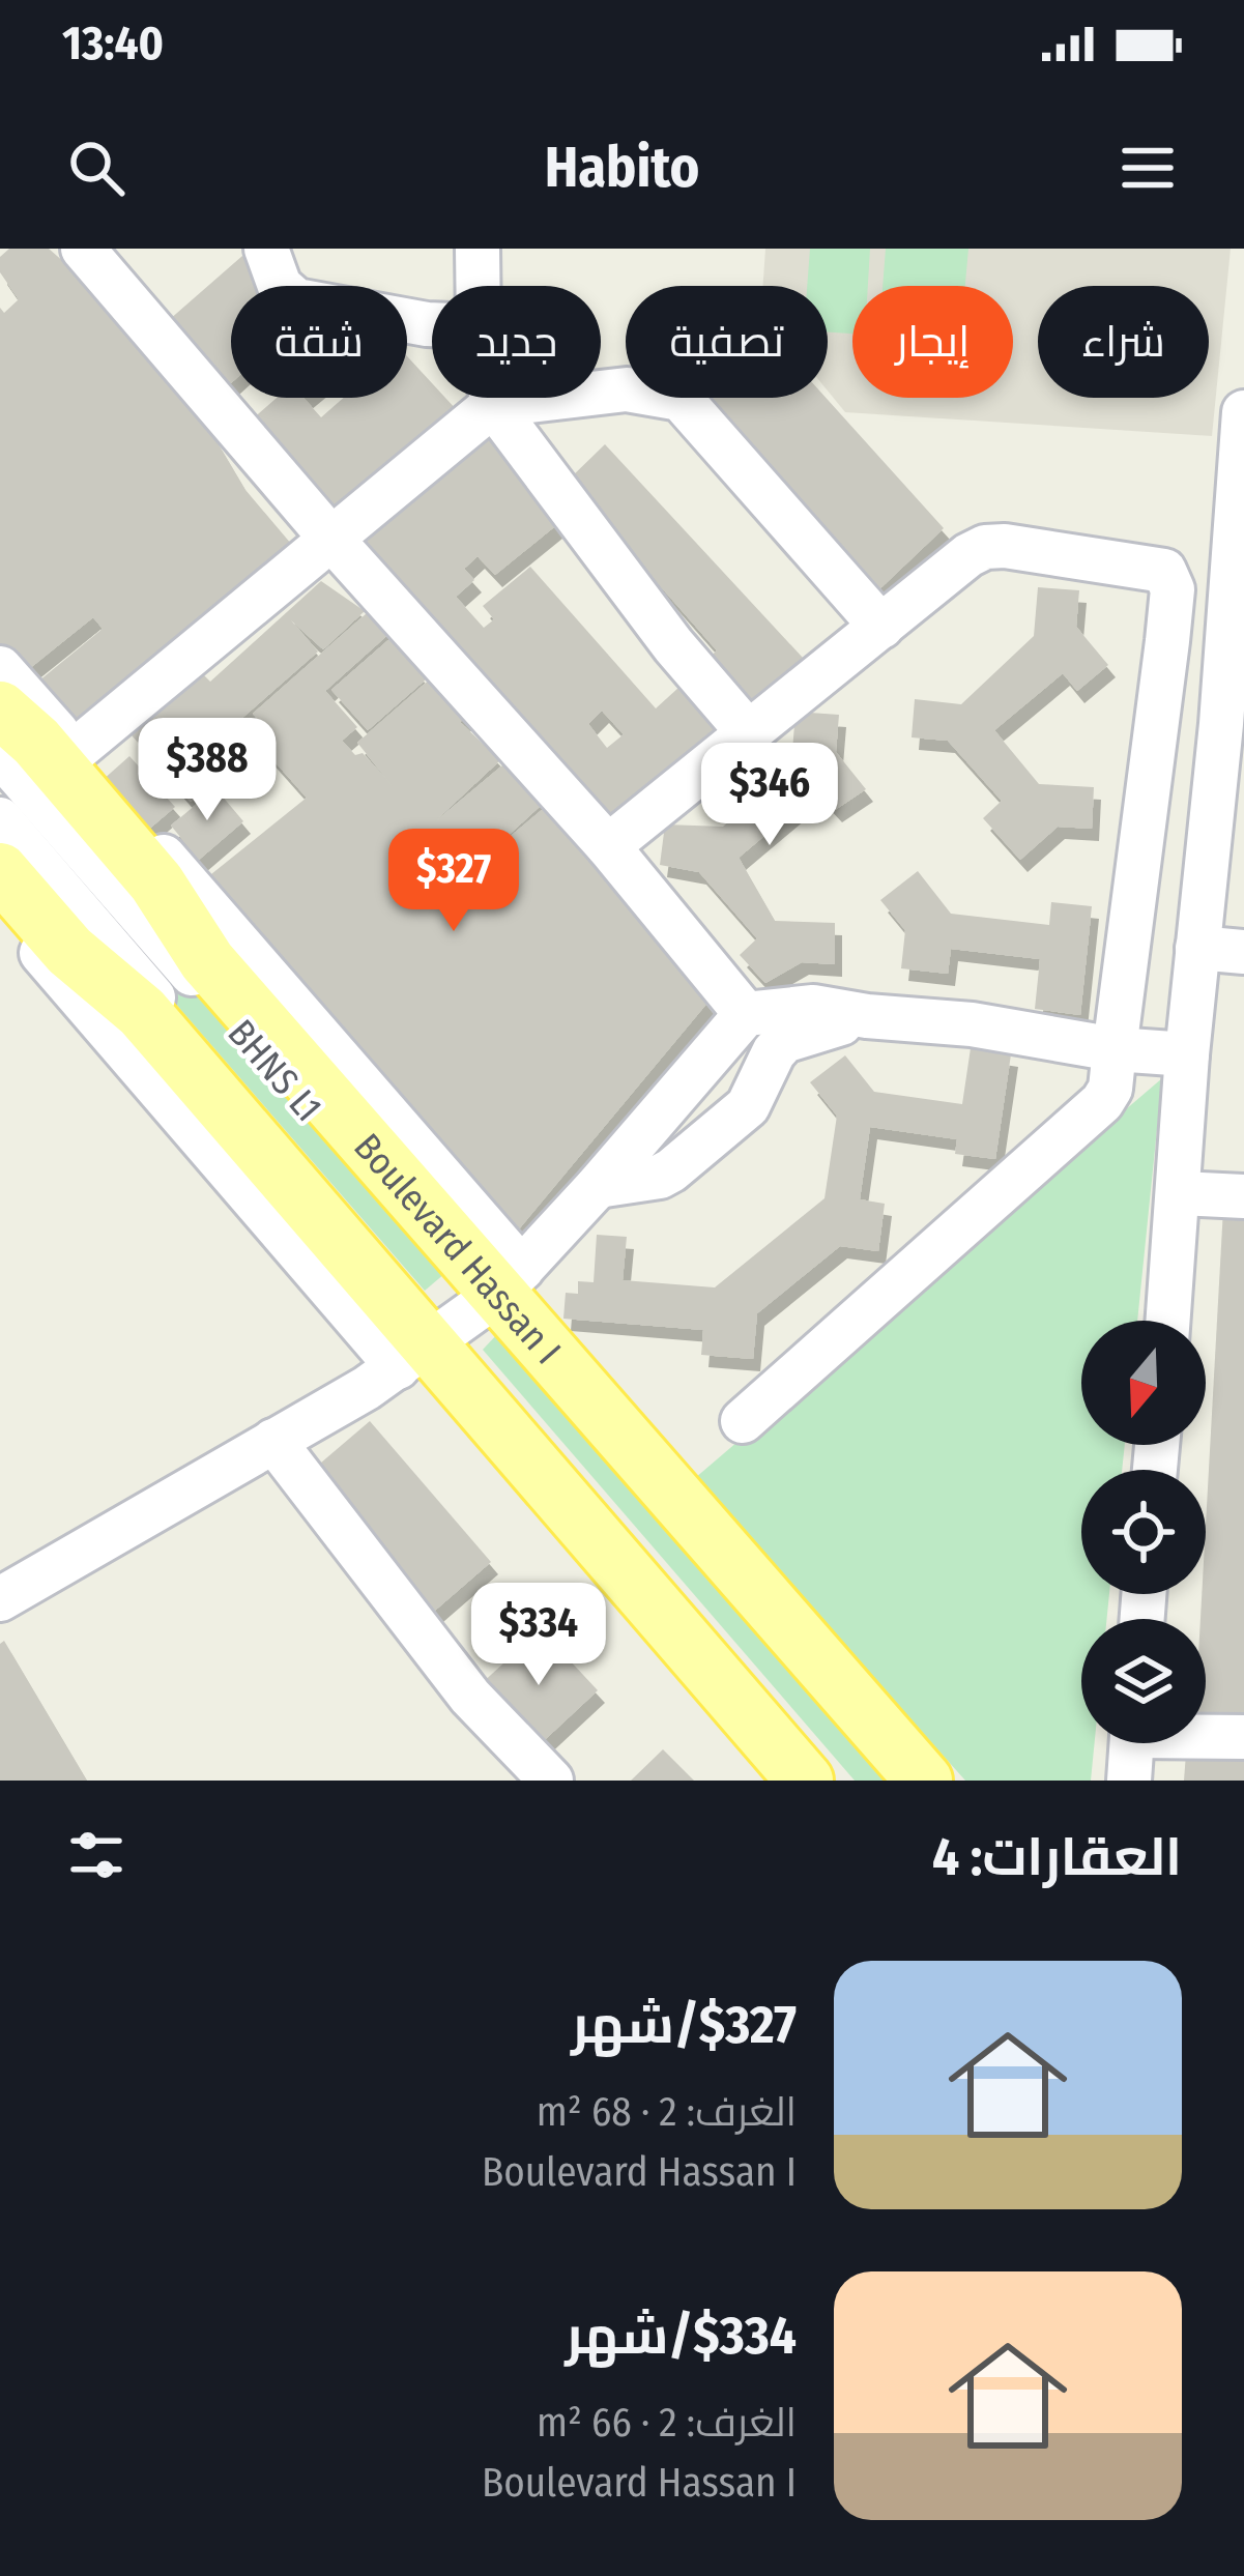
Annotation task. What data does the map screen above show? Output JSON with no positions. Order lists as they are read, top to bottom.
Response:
{
  "streets": {
    "main road": ["Boulevard Hassan I"],
    "street": ["BHNS L1"]
  },
  "crossings": [
    ["BHNS L1", "Boulevard Hassan I"]
  ],
  "north": "bottom",
  "page": {
    "status": "13:40",
    "header": "Habito",
    "chip": [
      "شراء",
      "إيجار",
      "تصفية",
      "جديد",
      "شقة"
    ],
    "price": [
      "$388",
      "$346",
      "$327",
      "$334"
    ],
    "heading": "العقارات: 4",
    "list": [
      {
        "name": "$327/شهر",
        "note": "الغرف: 2 · 68 m² · Boulevard Hassan I"
      },
      {
        "name": "$334/شهر",
        "note": "الغرف: 2 · 66 m² · Boulevard Hassan I"
      }
    ]
  }
}
